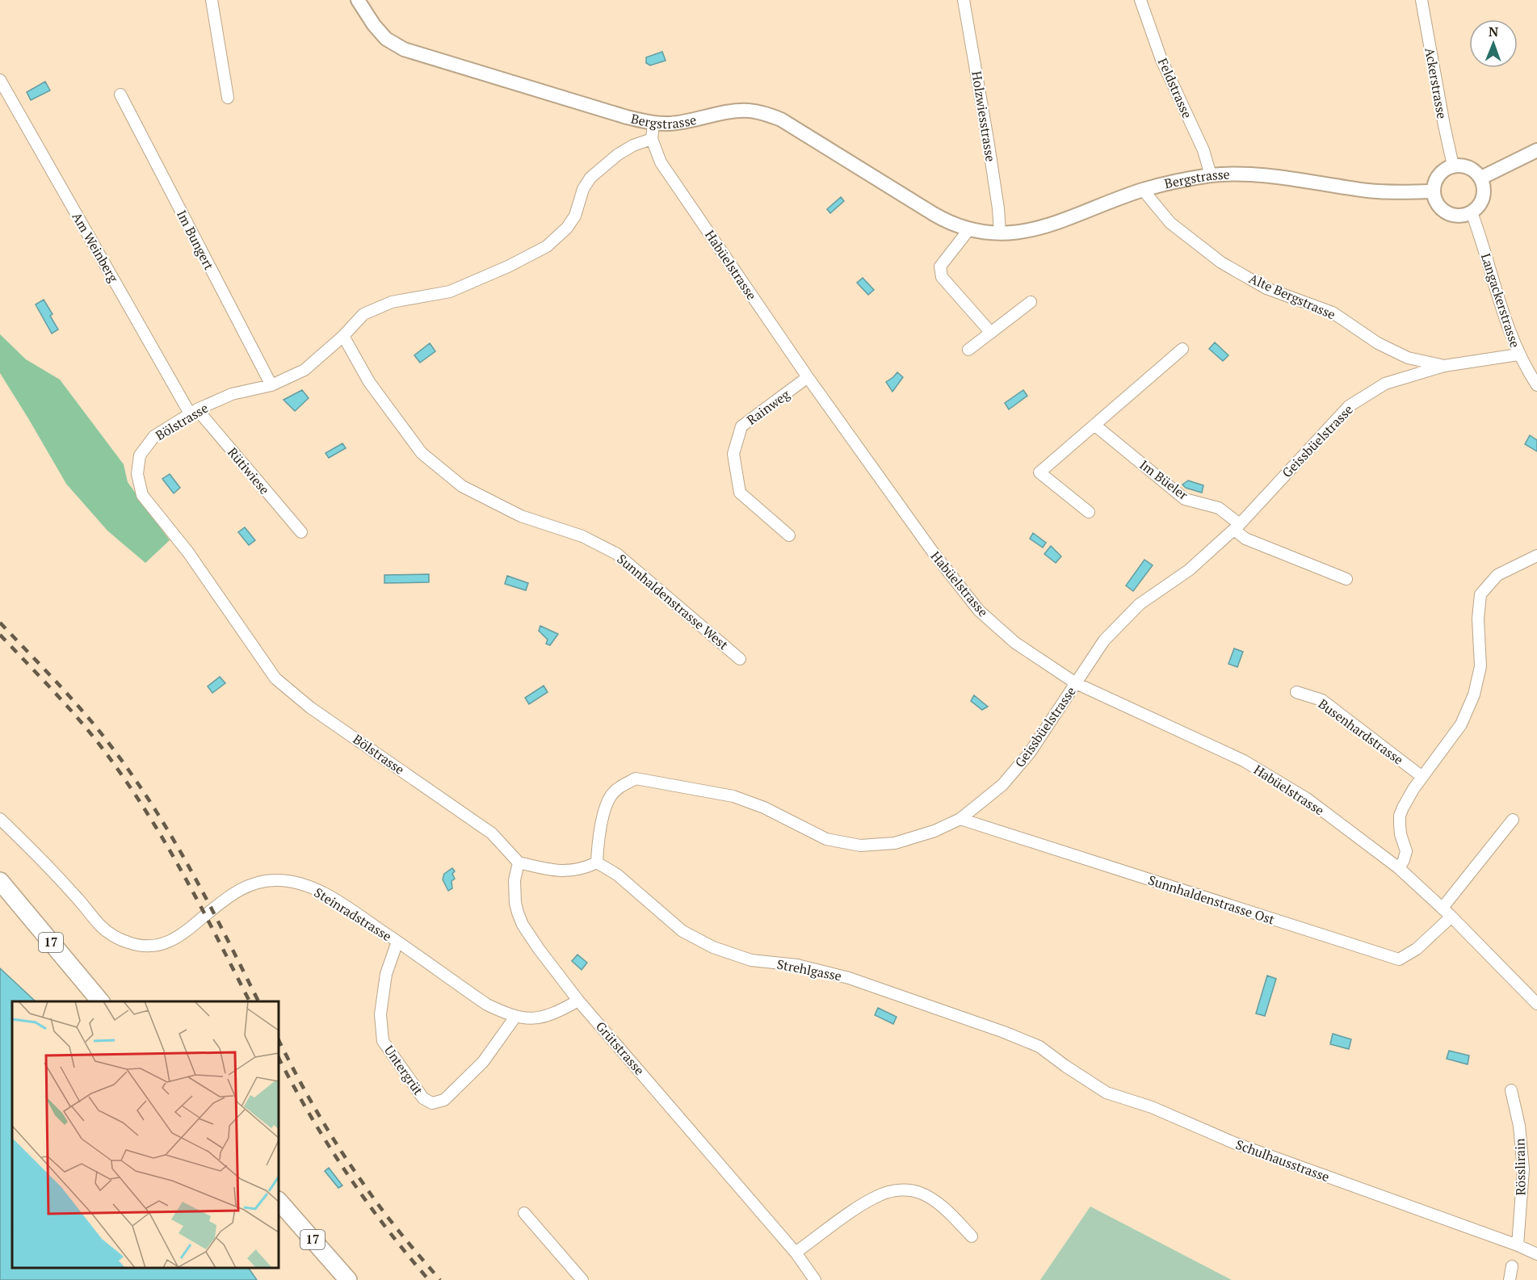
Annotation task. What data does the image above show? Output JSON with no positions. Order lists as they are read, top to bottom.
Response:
{
  "streets": {
    "main road": ["17"],
    "street": [
      "Ackerstrasse",
      "Feldstrasse",
      "Holzwiesstrasse",
      "Bergstrasse",
      "Im Bungert",
      "Am Weinberg",
      "Habüelstrasse",
      "Alte Bergstrasse",
      "Langackerstrasse",
      "Rainweg",
      "Bölstrasse",
      "Geissbüelstrasse",
      "Rütiwiese",
      "Im Büeler",
      "Sunnhaldenstrasse West",
      "Busenhardstrasse",
      "Sunnhaldenstrasse Ost",
      "Steinradstrasse",
      "Strehlgasse",
      "Grütstrasse",
      "Untergrüt",
      "Schulhausstrasse",
      "Rösslirain"
    ]
  },
  "crossings": [
    ["Ackerstrasse", "Bergstrasse"],
    ["Ackerstrasse", "Langackerstrasse"],
    ["Feldstrasse", "Bergstrasse"],
    ["Holzwiesstrasse", "Bergstrasse"],
    ["Bergstrasse", "Habüelstrasse"],
    ["Bergstrasse", "Alte Bergstrasse"],
    ["Bergstrasse", "Langackerstrasse"],
    ["Im Bungert", "Bölstrasse"],
    ["Am Weinberg", "Bölstrasse"],
    ["Am Weinberg", "Rütiwiese"],
    ["Habüelstrasse", "Rainweg"],
    ["Habüelstrasse", "Bölstrasse"],
    ["Habüelstrasse", "Geissbüelstrasse"],
    ["Habüelstrasse", "Sunnhaldenstrasse Ost"],
    ["Alte Bergstrasse", "Langackerstrasse"],
    ["Alte Bergstrasse", "Geissbüelstrasse"],
    ["Bölstrasse", "Rütiwiese"],
    ["Bölstrasse", "Sunnhaldenstrasse West"],
    ["Bölstrasse", "Grütstrasse"],
    ["Geissbüelstrasse", "Im Büeler"],
    ["Geissbüelstrasse", "Sunnhaldenstrasse Ost"],
    ["Geissbüelstrasse", "Strehlgasse"],
    ["Steinradstrasse", "Grütstrasse"],
    ["Steinradstrasse", "Untergrüt"],
    ["Strehlgasse", "Schulhausstrasse"],
    ["Schulhausstrasse", "Rösslirain"]
  ],
  "north": "top"
}
